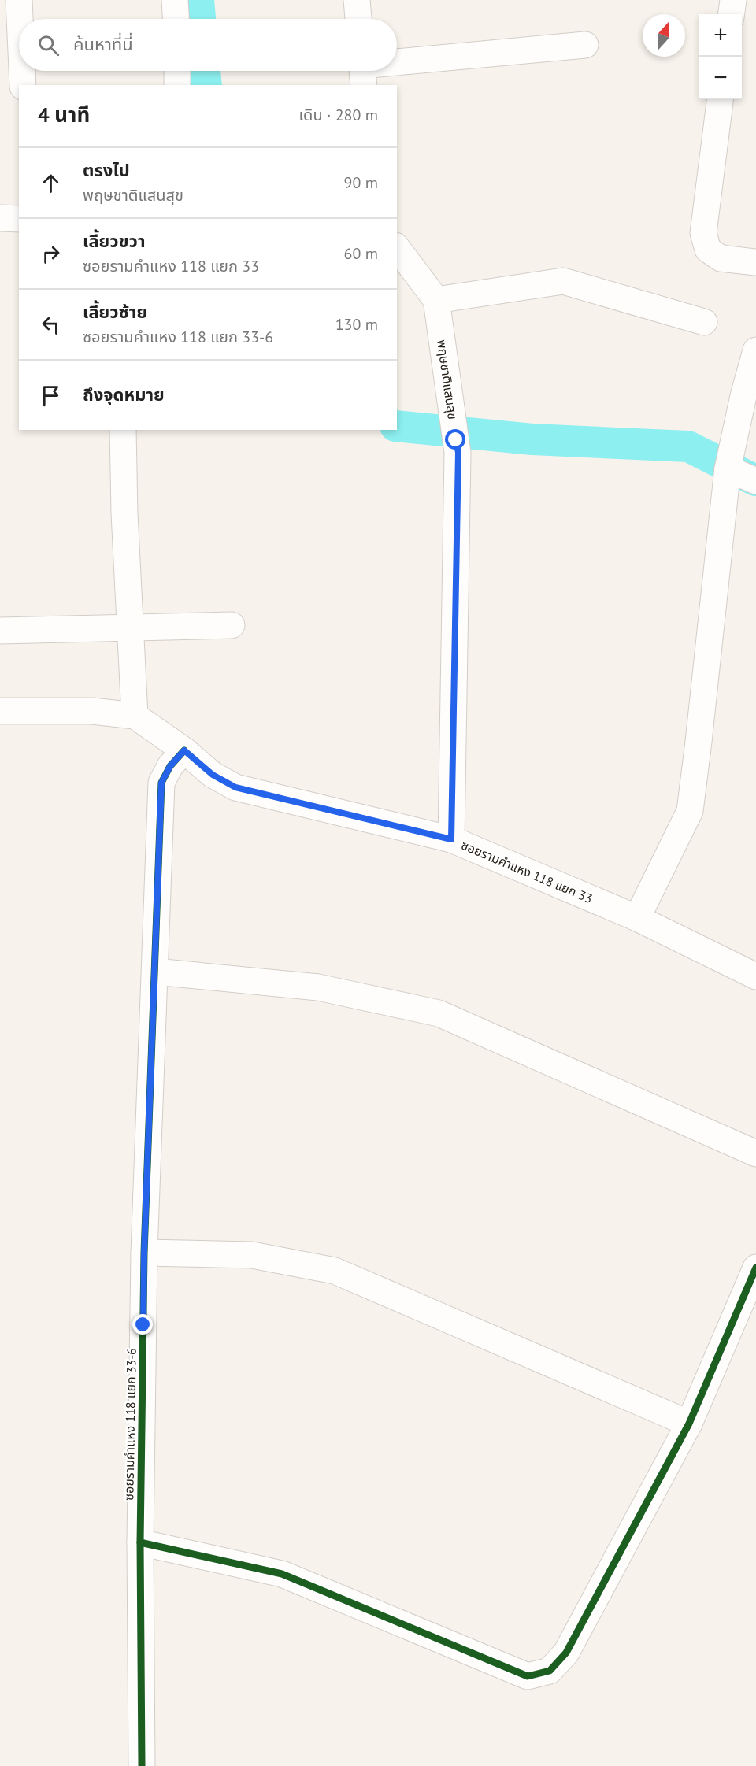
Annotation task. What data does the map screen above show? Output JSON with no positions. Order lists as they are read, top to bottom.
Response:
{
  "streets": {
    "street": ["พฤษชาติแสนสุข", "ซอยรามคำแหง 118 แยก 33", "ซอยรามคำแหง 118 แยก 33-6"]
  },
  "crossings": [
    ["พฤษชาติแสนสุข", "ซอยรามคำแหง 118 แยก 33"],
    ["ซอยรามคำแหง 118 แยก 33", "ซอยรามคำแหง 118 แยก 33-6"]
  ],
  "north": "top",
  "page": {
    "map_buttons": ["+", "−"],
    "search": "ค้นหาที่นี่",
    "heading": ["4 นาที", "เดิน · 280 m"],
    "list": [
      ["ตรงไป", "พฤษชาติแสนสุข", "90 m"],
      ["เลี้ยวขวา", "ซอยรามคำแหง 118 แยก 33", "60 m"],
      ["เลี้ยวซ้าย", "ซอยรามคำแหง 118 แยก 33-6", "130 m"],
      "ถึงจุดหมาย"
    ]
  }
}
